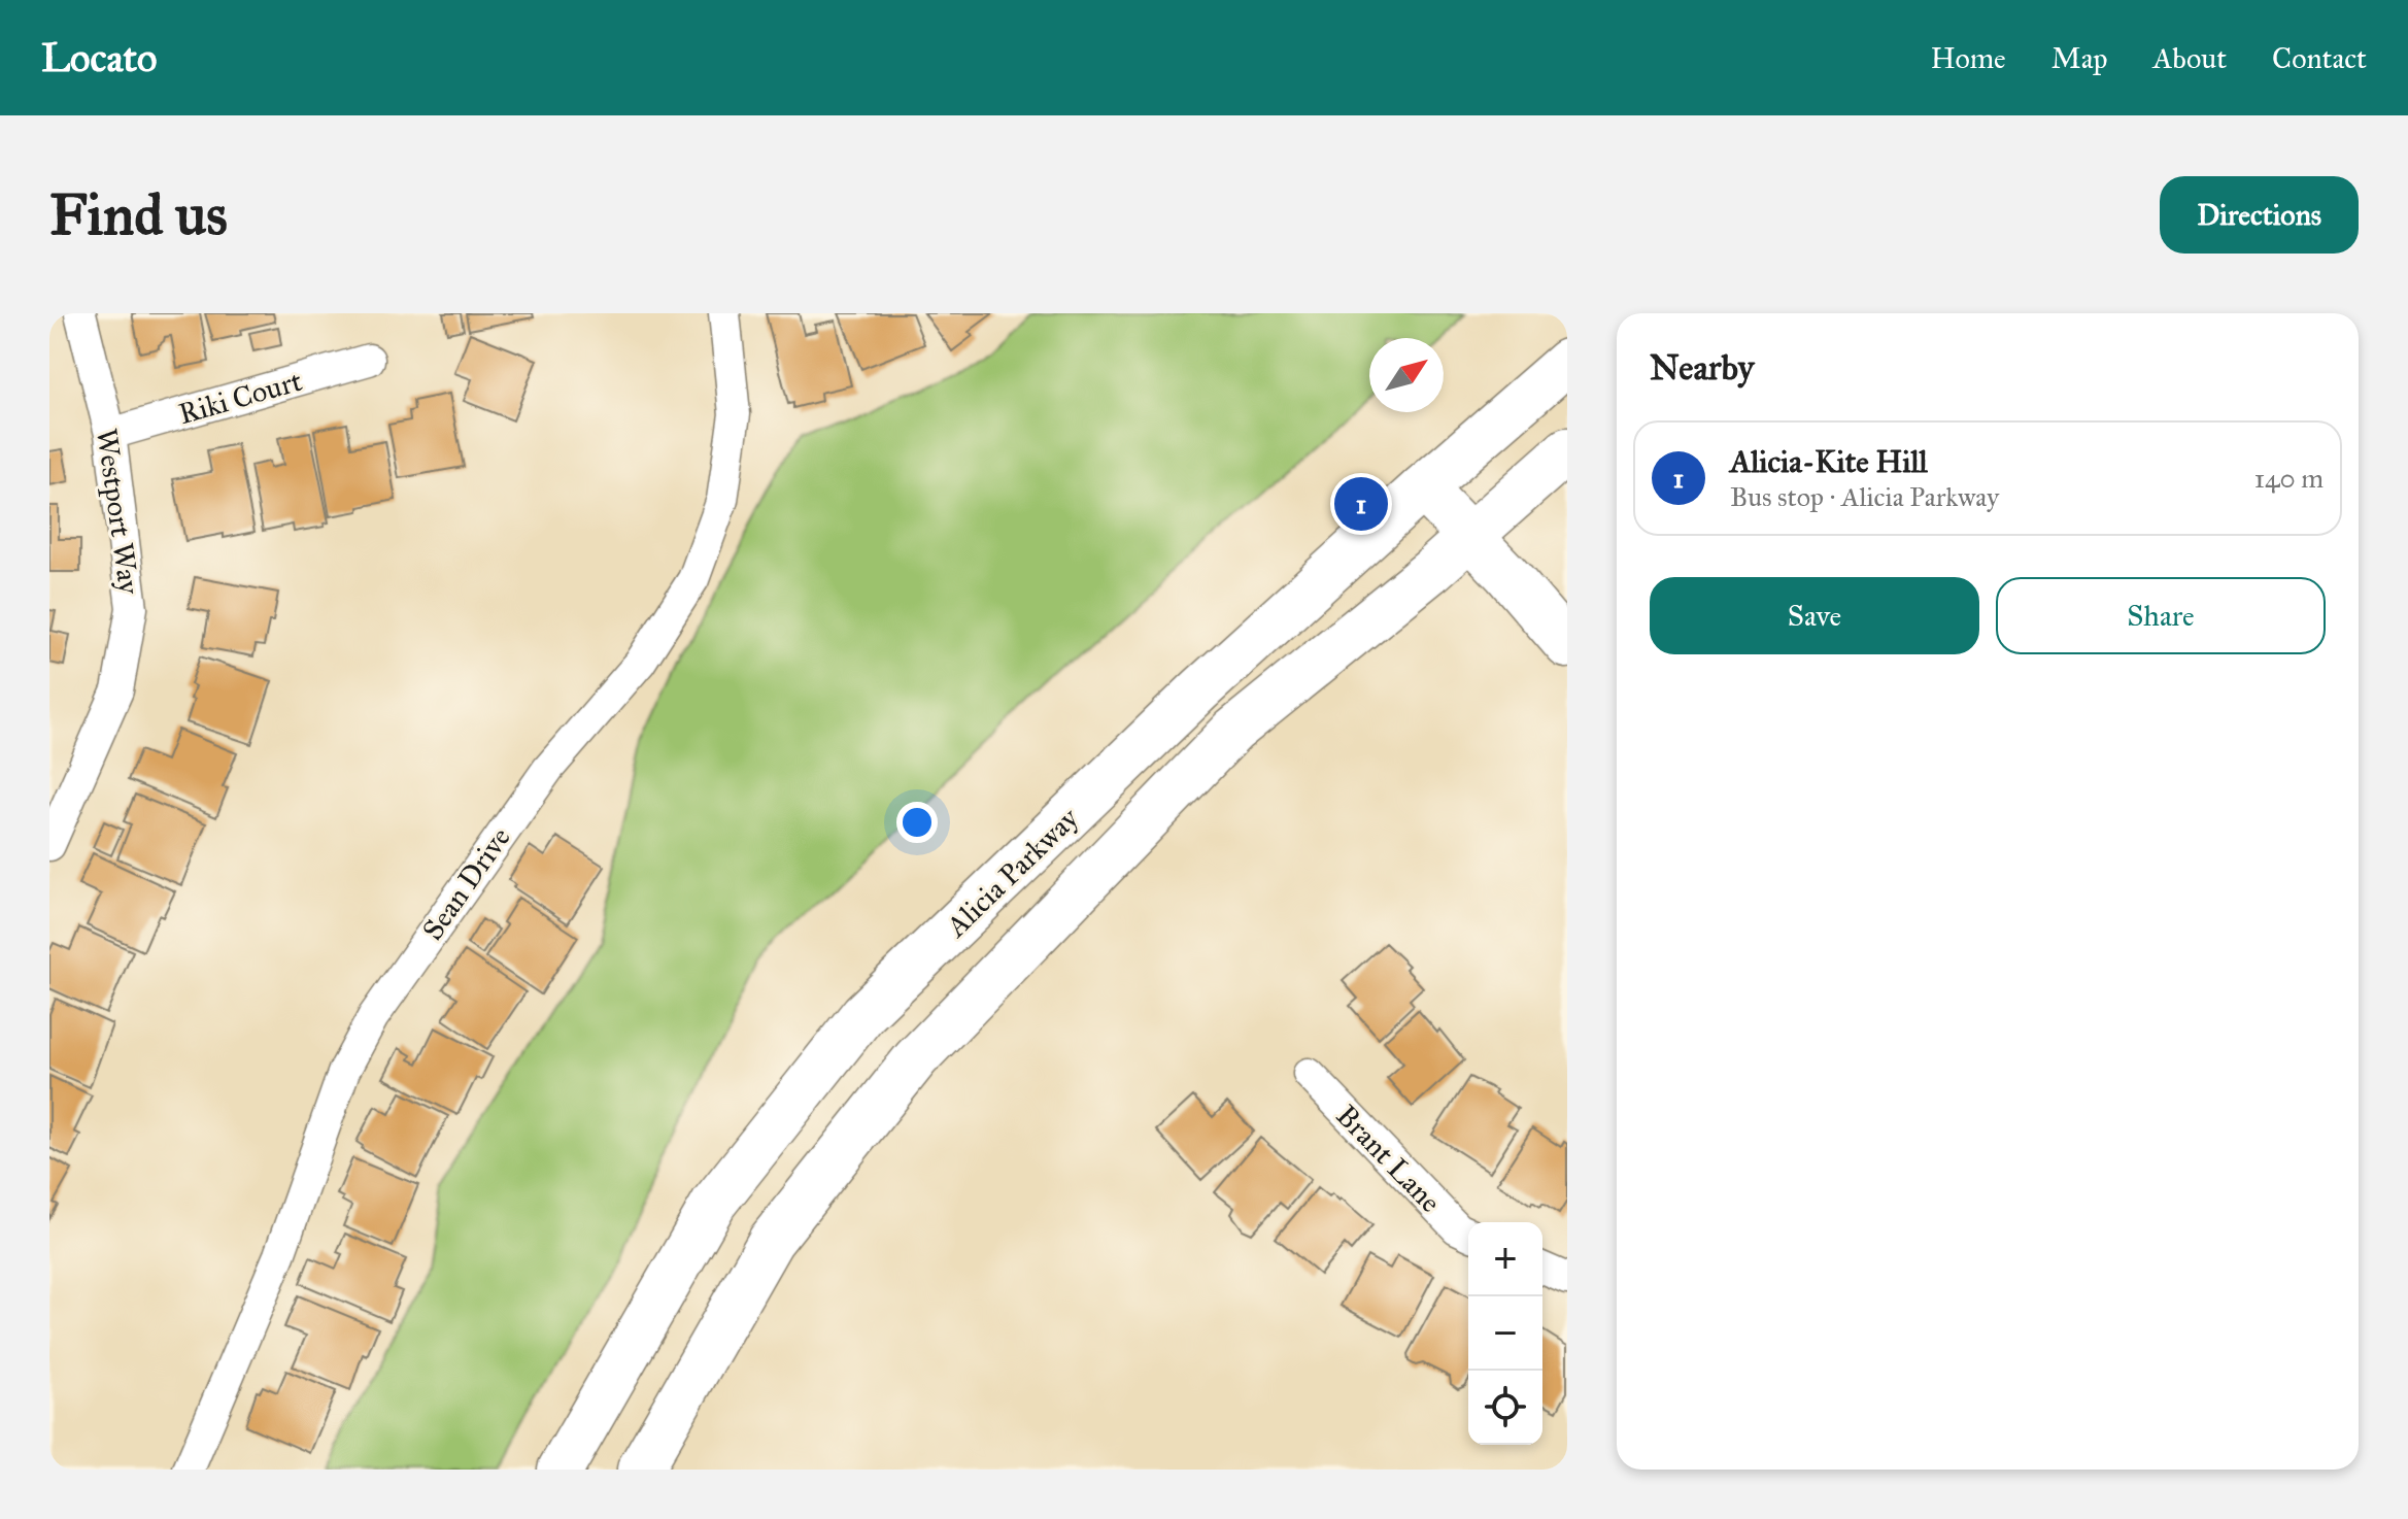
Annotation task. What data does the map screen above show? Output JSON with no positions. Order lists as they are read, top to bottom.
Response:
{
  "streets": {
    "main road": ["Alicia Parkway"],
    "street": [
      "Riki Court",
      "Westport Way",
      "Sean Drive",
      "Brant Lane"
    ]
  },
  "crossings": [
    ["Riki Court", "Westport Way"]
  ],
  "north": "top right",
  "page": {
    "header": "Locato",
    "nav": [
      "Home",
      "Map",
      "About",
      "Contact"
    ],
    "buttons": [
      "Directions",
      ["Save", "Share"]
    ],
    "title": "Find us",
    "heading": "Nearby",
    "list": [
      {
        "mark": "1",
        "name": "Alicia-Kite Hill",
        "note": "Bus stop · Alicia Parkway",
        "value": "140 m"
      }
    ],
    "pins": "1",
    "map_buttons": ["+", "−"]
  }
}
